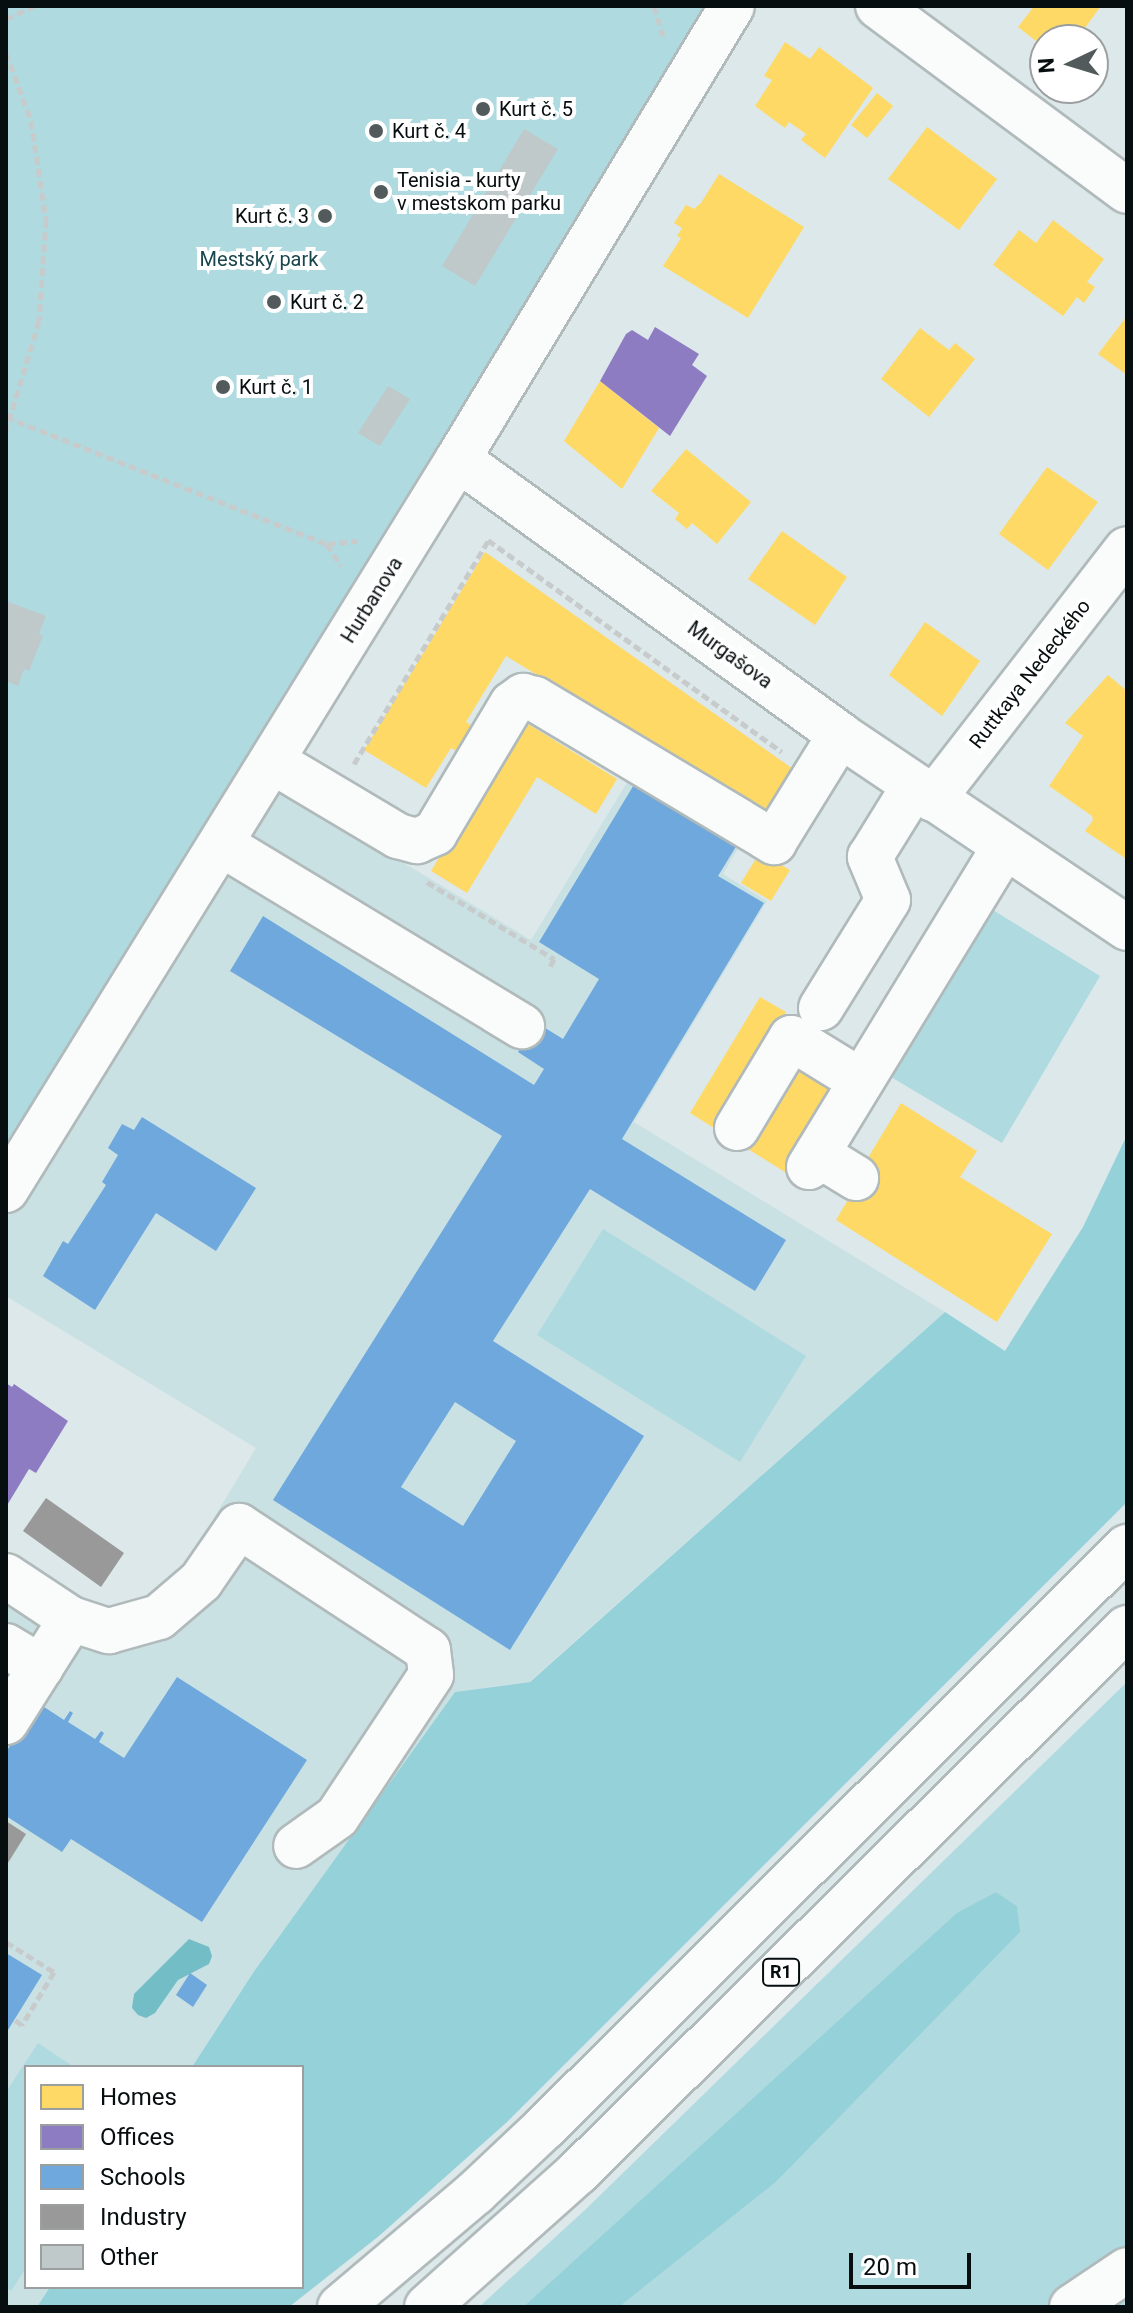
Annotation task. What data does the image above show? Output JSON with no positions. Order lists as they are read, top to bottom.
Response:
{
  "streets": {
    "main road": [
      "Hurbanova",
      "Murgašova",
      "Ruttkaya Nedeckého",
      "R1"
    ]
  },
  "crossings": [
    ["Hurbanova", "Murgašova"],
    ["Murgašova", "Ruttkaya Nedeckého"]
  ],
  "parks": ["Mestský park"],
  "places": [
    "Kurt č. 5",
    "Kurt č. 4",
    "Tenisia - kurty v mestskom parku",
    "Kurt č. 3",
    "Kurt č. 2",
    "Kurt č. 1"
  ],
  "legend": [
    "Homes",
    "Offices",
    "Schools",
    "Industry",
    "Other"
  ],
  "scale_bar": "20 m",
  "north": "left"
}
